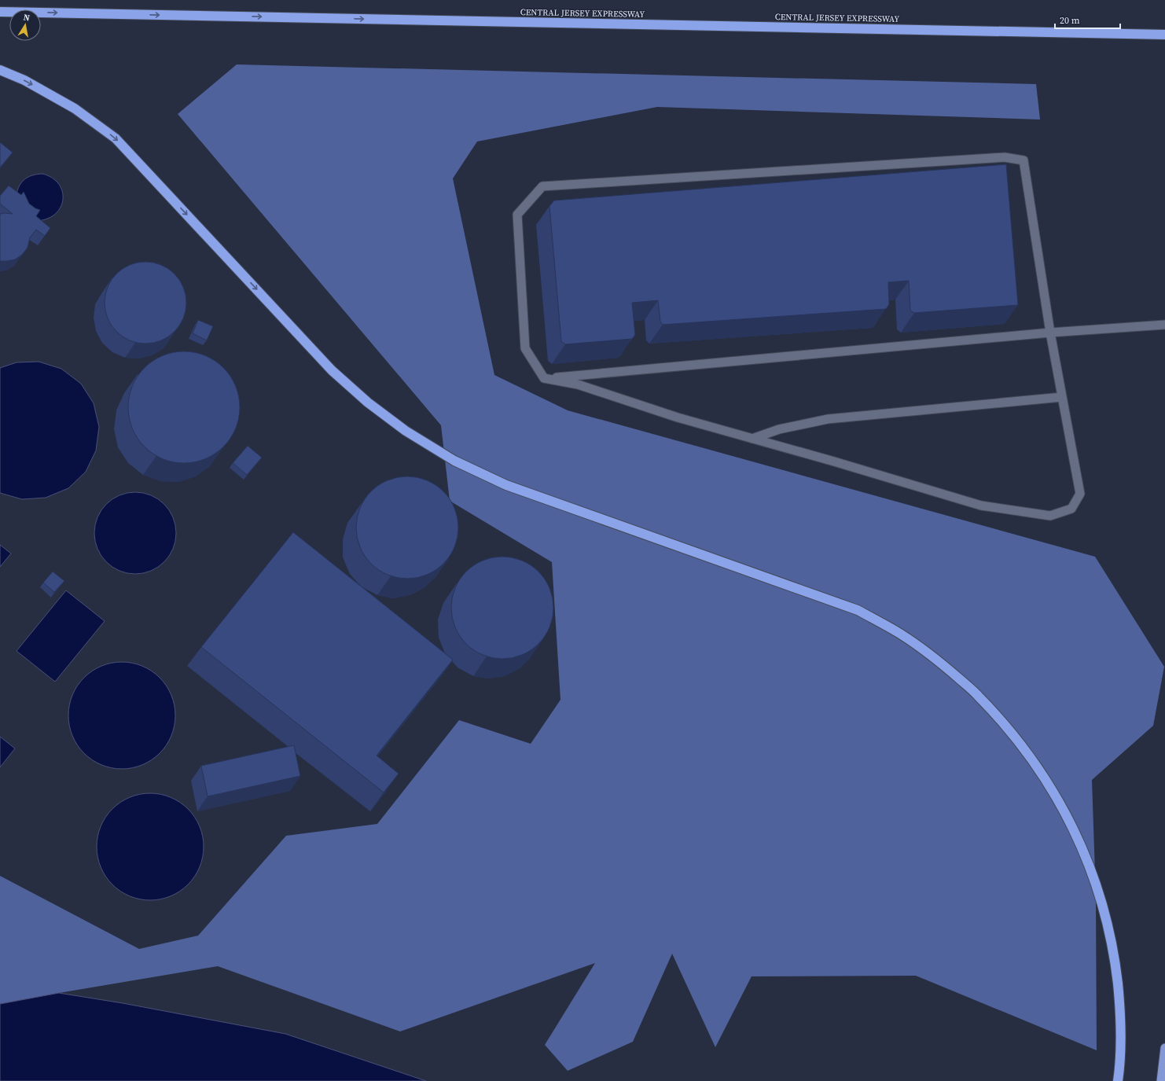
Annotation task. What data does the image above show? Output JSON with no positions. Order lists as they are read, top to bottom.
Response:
{
  "streets": {
    "highway": ["CENTRAL JERSEY EXPRESSWAY"]
  },
  "one_way": ["CENTRAL JERSEY EXPRESSWAY"],
  "scale_bar": "20 m",
  "north": "top"
}
